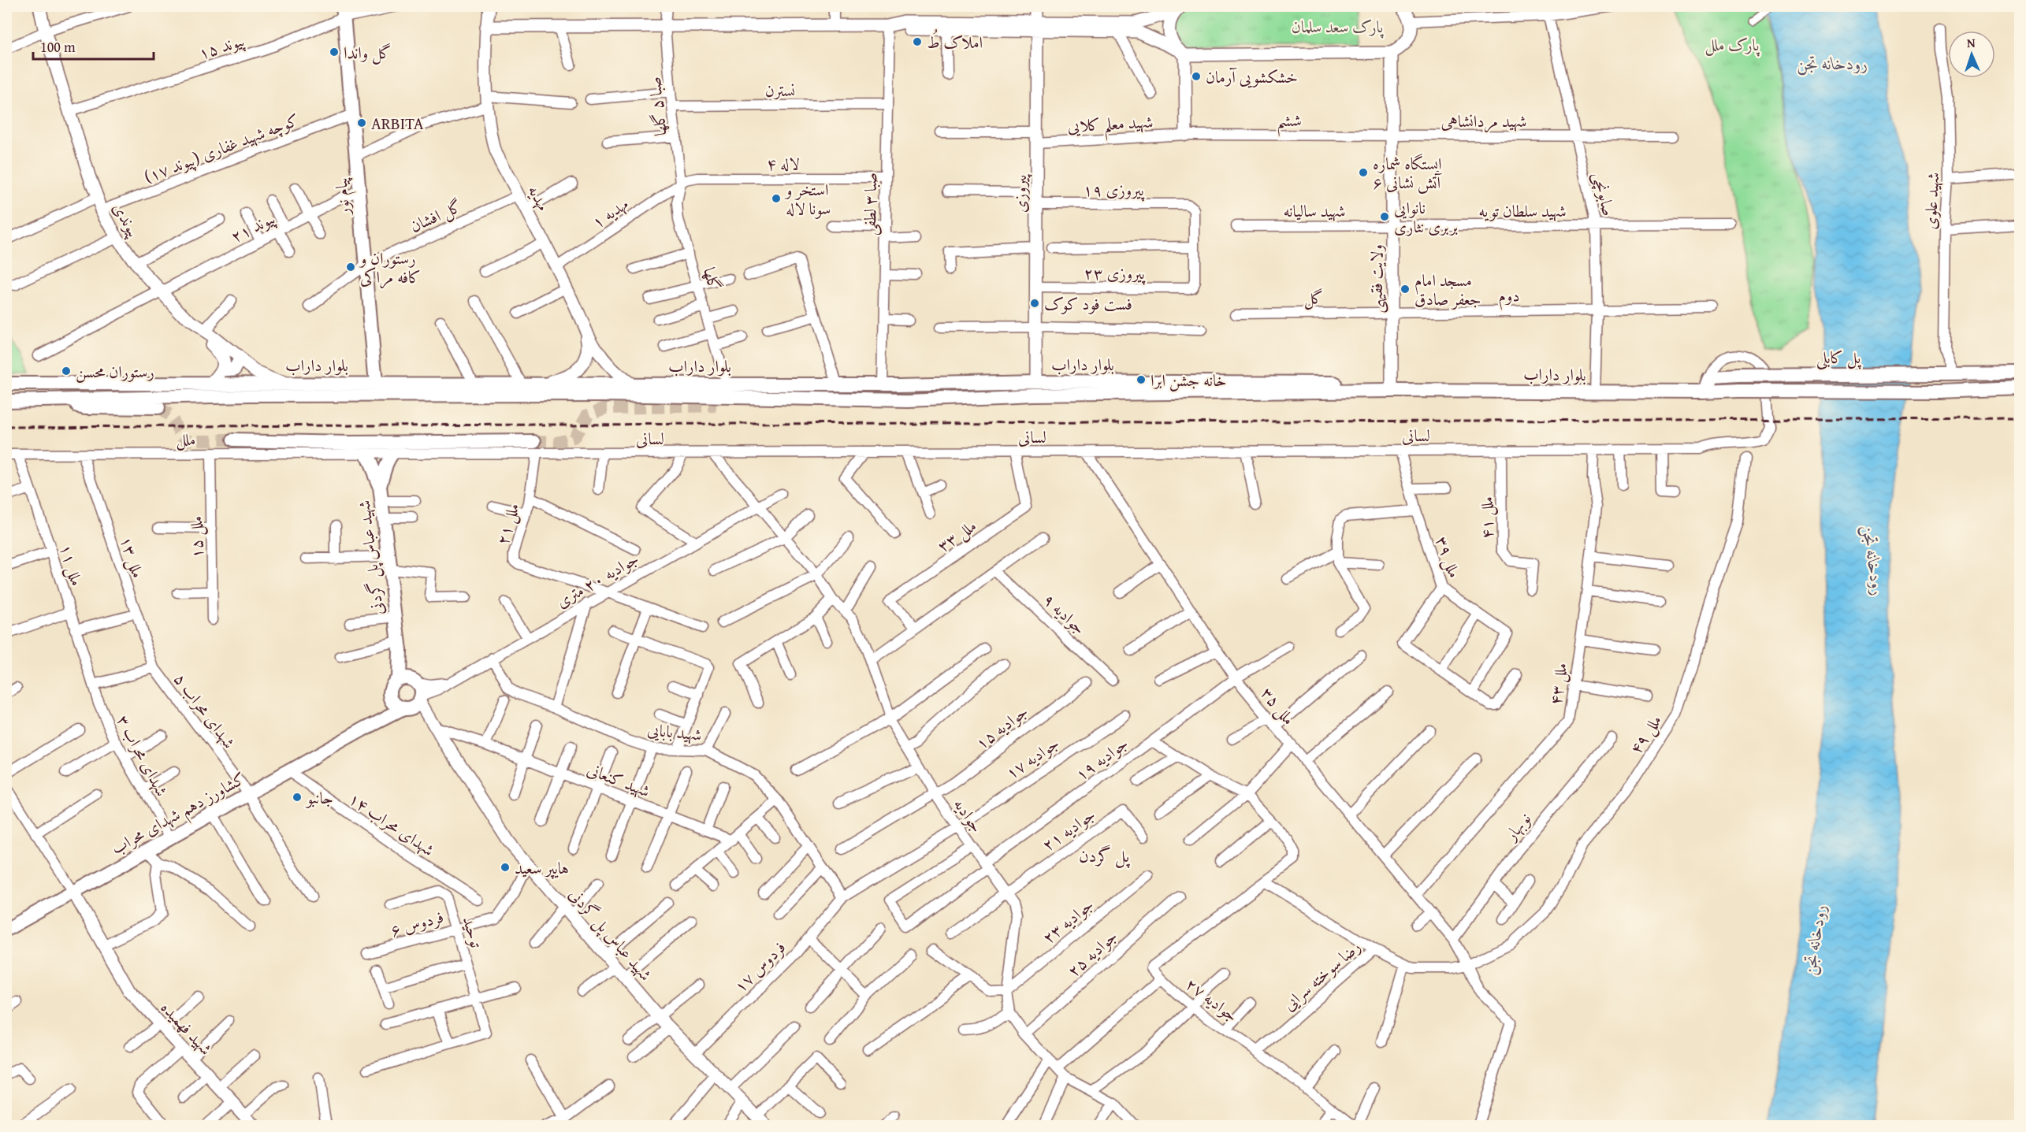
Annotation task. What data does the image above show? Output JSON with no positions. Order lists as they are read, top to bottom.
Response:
{
  "streets": {
    "main road": [
      "پیام نور",
      "پل کابلی",
      "بلوار داراب",
      "شهید عباس پل گردنی",
      "کشاورز دهم شهدای محراب"
    ],
    "street": [
      "پیوند ۱۵",
      "نسترن",
      "صبا ۵ گلها",
      "ششم",
      "شهید مردانشاهی",
      "شهید معلم کلایی",
      "کوچه شهید غفاری (پیوند ۱۷)",
      "لاله ۴",
      "پیروزی ۱۹",
      "پیروزی",
      "صابونچی",
      "مهدیه",
      "شهید علوی",
      "صبا ۳ لطفی",
      "شهید سالیانه",
      "شهید سلطان تویه",
      "مهدیه ۱",
      "گل افشان",
      "پیوندی",
      "پیوند ۲۱",
      "پیروزی ۲۳",
      "گلها",
      "ولایت فقیهی",
      "دوم",
      "گل",
      "لسانی",
      "ملل",
      "ملل ۴۱",
      "ملل ۲۱",
      "ملل ۳۳",
      "ملل ۱۵",
      "ملل ۱۳",
      "ملل ۳۹",
      "ملل ۱۱",
      "جوادیه ۲۰ متری",
      "جوادیه ۹",
      "ملل ۴۳",
      "ملل ۳۵",
      "شهدای محراب ۵",
      "جوادیه ۱۵",
      "شهید بابایی",
      "ملل ۴۹",
      "شهدای محراب ۳",
      "جوادیه ۱۷",
      "جوادیه ۱۹",
      "شهید کنعانی",
      "جوادیه",
      "شهدای محراب ۱۴",
      "نوبهار",
      "جوادیه ۲۱",
      "جوادیه ۲۳",
      "فردوس ۶",
      "توحید",
      "جوادیه ۲۵",
      "فردوس ۱۷",
      "رضا سوخته سرایی",
      "جوادیه ۲۷",
      "شهید فهمیده"
    ]
  },
  "crossings": [
    ["پیوند ۱۵", "پیام نور"],
    ["پیوند ۱۵", "پیوندی"],
    ["نسترن", "صبا ۵ گلها"],
    ["نسترن", "صبا ۳ لطفی"],
    ["صبا ۵ گلها", "لاله ۴"],
    ["صبا ۵ گلها", "مهدیه ۱"],
    ["صبا ۵ گلها", "گلها"],
    ["ششم", "شهید مردانشاهی"],
    ["ششم", "شهید معلم کلایی"],
    ["ششم", "ولایت فقیهی"],
    ["شهید مردانشاهی", "صابونچی"],
    ["شهید مردانشاهی", "ولایت فقیهی"],
    ["شهید معلم کلایی", "پیروزی"],
    ["کوچه شهید غفاری (پیوند ۱۷)", "پیام نور"],
    ["کوچه شهید غفاری (پیوند ۱۷)", "پیوندی"],
    ["لاله ۴", "صبا ۳ لطفی"],
    ["لاله ۴", "مهدیه ۱"],
    ["لاله ۴", "گلها"],
    ["پیروزی ۱۹", "پیروزی"],
    ["پیروزی ۱۹", "پیروزی ۲۳"],
    ["پیروزی", "پیروزی ۲۳"],
    ["پیروزی", "بلوار داراب"],
    ["صابونچی", "شهید سلطان تویه"],
    ["صابونچی", "دوم"],
    ["صابونچی", "بلوار داراب"],
    ["پیام نور", "گل افشان"],
    ["پیام نور", "پیوند ۲۱"],
    ["پیام نور", "بلوار داراب"],
    ["مهدیه", "مهدیه ۱"],
    ["مهدیه", "گل افشان"],
    ["مهدیه", "بلوار داراب"],
    ["شهید علوی", "پل کابلی"],
    ["صبا ۳ لطفی", "بلوار داراب"],
    ["شهید سالیانه", "شهید سلطان تویه"],
    ["شهید سالیانه", "ولایت فقیهی"],
    ["شهید سلطان تویه", "ولایت فقیهی"],
    ["مهدیه ۱", "گلها"],
    ["پیوندی", "پیوند ۲۱"],
    ["پیوندی", "بلوار داراب"],
    ["گلها", "بلوار داراب"],
    ["ولایت فقیهی", "دوم"],
    ["ولایت فقیهی", "گل"],
    ["ولایت فقیهی", "بلوار داراب"],
    ["دوم", "گل"],
    ["پل کابلی", "بلوار داراب"],
    ["پل کابلی", "لسانی"],
    ["لسانی", "ملل"],
    ["لسانی", "ملل ۴۱"],
    ["لسانی", "ملل ۲۱"],
    ["لسانی", "ملل ۳۳"],
    ["لسانی", "ملل ۳۹"],
    ["لسانی", "شهید عباس پل گردنی"],
    ["لسانی", "ملل ۴۳"],
    ["لسانی", "ملل ۳۵"],
    ["لسانی", "جوادیه"],
    ["ملل", "ملل ۱۵"],
    ["ملل", "ملل ۱۳"],
    ["ملل", "شهید عباس پل گردنی"],
    ["ملل", "ملل ۱۱"],
    ["ملل ۲۱", "جوادیه ۲۰ متری"],
    ["ملل ۱۳", "شهدای محراب ۵"],
    ["شهید عباس پل گردنی", "جوادیه ۲۰ متری"],
    ["شهید عباس پل گردنی", "شهید کنعانی"],
    ["شهید عباس پل گردنی", "کشاورز دهم شهدای محراب"],
    ["شهید عباس پل گردنی", "فردوس ۶"],
    ["شهید عباس پل گردنی", "فردوس ۱۷"],
    ["ملل ۱۱", "شهدای محراب ۳"],
    ["جوادیه ۲۰ متری", "شهید بابایی"],
    ["جوادیه ۲۰ متری", "کشاورز دهم شهدای محراب"],
    ["جوادیه ۲۰ متری", "جوادیه"],
    ["ملل ۴۳", "ملل ۳۵"],
    ["ملل ۳۵", "ملل ۴۹"],
    ["ملل ۳۵", "جوادیه ۱۹"],
    ["ملل ۳۵", "نوبهار"],
    ["ملل ۳۵", "رضا سوخته سرایی"],
    ["شهدای محراب ۵", "کشاورز دهم شهدای محراب"],
    ["جوادیه ۱۵", "جوادیه"],
    ["شهید بابایی", "جوادیه ۱۷"],
    ["شهید بابایی", "فردوس ۱۷"],
    ["ملل ۴۹", "رضا سوخته سرایی"],
    ["شهدای محراب ۳", "کشاورز دهم شهدای محراب"],
    ["جوادیه ۱۷", "جوادیه"],
    ["جوادیه ۱۷", "فردوس ۱۷"],
    ["جوادیه ۱۹", "جوادیه"],
    ["کشاورز دهم شهدای محراب", "شهدای محراب ۱۴"],
    ["کشاورز دهم شهدای محراب", "شهید فهمیده"],
    ["جوادیه", "جوادیه ۲۱"],
    ["جوادیه", "جوادیه ۲۳"],
    ["جوادیه", "جوادیه ۲۵"],
    ["جوادیه", "جوادیه ۲۷"],
    ["فردوس ۶", "توحید"],
    ["رضا سوخته سرایی", "جوادیه ۲۷"]
  ],
  "districts": ["پل گردن"],
  "water": ["رودخانه تجن"],
  "parks": ["پارک سعد سلمان", "پارک ملل"],
  "places": [
    "املاک طُ",
    "گل واندا",
    "خشکشویی آرمان",
    "ARBITA",
    "ایستگاه شماره ۶ آتش نشانی",
    "استخر و سونا لاله",
    "نانوایی بربری نثاری",
    "رستوران و کافه مراکی",
    "مسجد امام جعفر صادق",
    "فست فود کوک",
    "رستوران محسن",
    "خانه جشن ابرا",
    "جانبو",
    "هایپر سعید"
  ],
  "scale_bar": "100 m",
  "north": "top"
}
